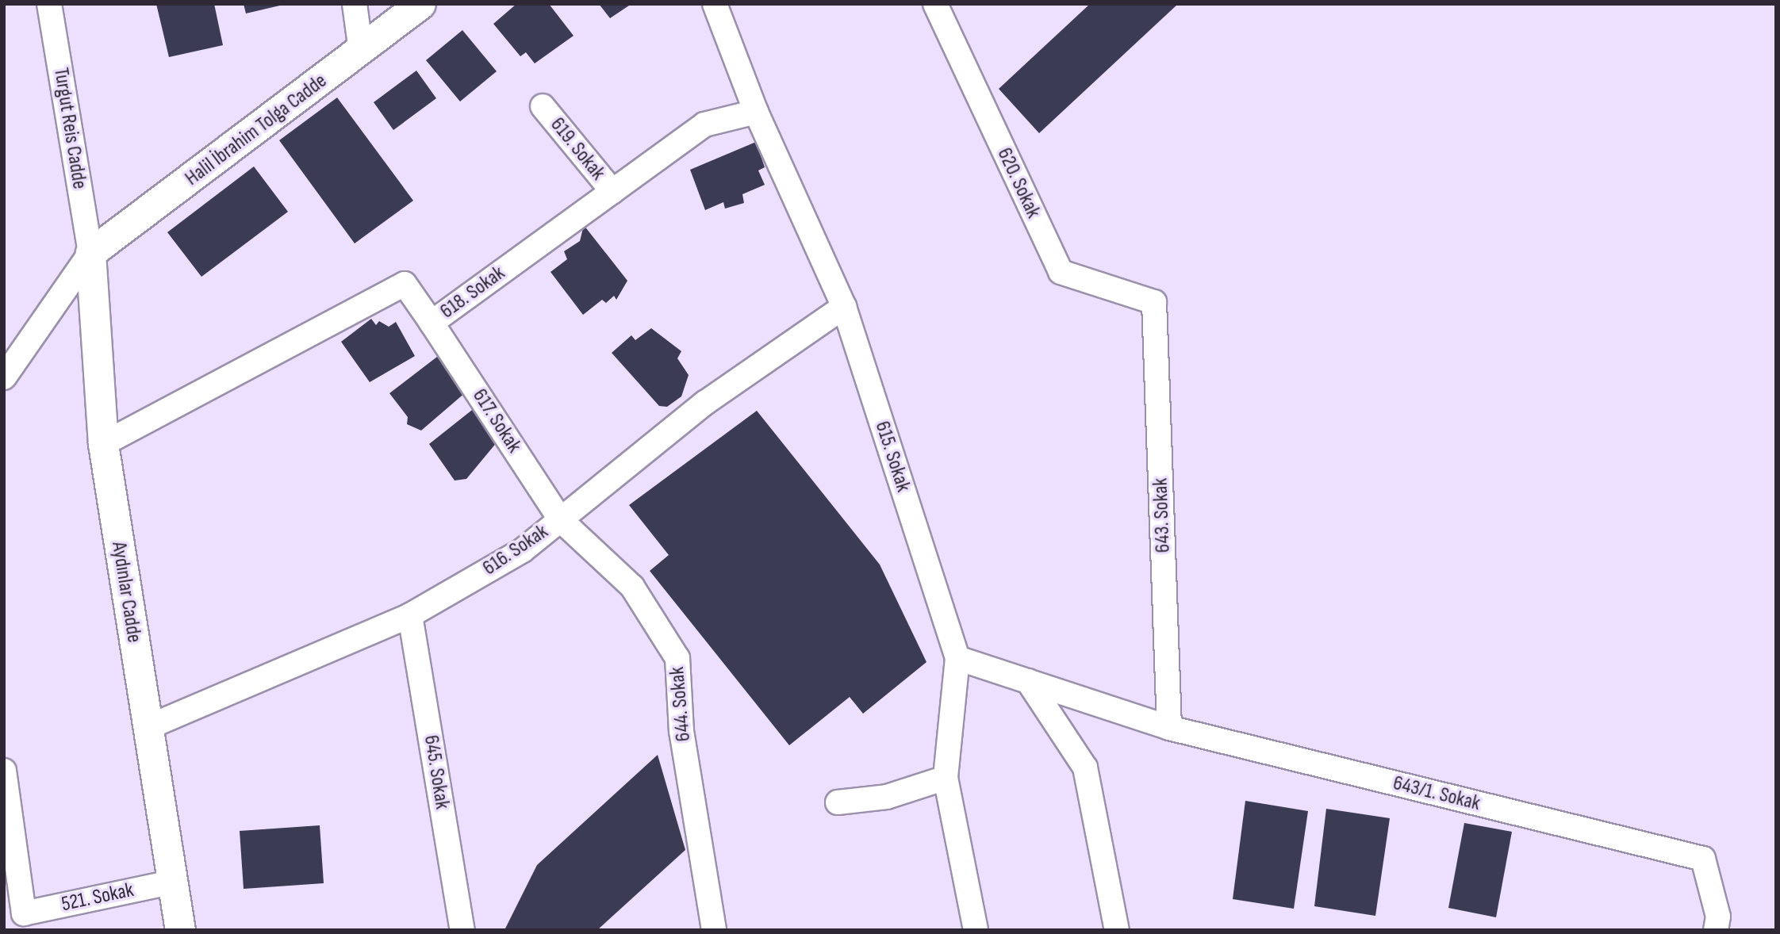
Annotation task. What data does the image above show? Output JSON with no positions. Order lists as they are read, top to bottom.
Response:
{
  "streets": {
    "street": [
      "Turgut Reis Cadde",
      "Halil İbrahim Tolga Cadde",
      "619. Sokak",
      "620. Sokak",
      "618. Sokak",
      "617. Sokak",
      "615. Sokak",
      "643. Sokak",
      "616. Sokak",
      "Aydınlar Cadde",
      "644. Sokak",
      "645. Sokak",
      "643/1. Sokak",
      "521. Sokak"
    ]
  },
  "crossings": [
    ["Turgut Reis Cadde", "Halil İbrahim Tolga Cadde"],
    ["Turgut Reis Cadde", "Aydınlar Cadde"],
    ["Halil İbrahim Tolga Cadde", "Aydınlar Cadde"],
    ["619. Sokak", "618. Sokak"],
    ["620. Sokak", "643. Sokak"],
    ["618. Sokak", "617. Sokak"],
    ["618. Sokak", "615. Sokak"],
    ["618. Sokak", "Aydınlar Cadde"],
    ["617. Sokak", "616. Sokak"],
    ["617. Sokak", "644. Sokak"],
    ["615. Sokak", "616. Sokak"],
    ["615. Sokak", "643/1. Sokak"],
    ["643. Sokak", "643/1. Sokak"],
    ["616. Sokak", "Aydınlar Cadde"],
    ["616. Sokak", "644. Sokak"],
    ["616. Sokak", "645. Sokak"],
    ["Aydınlar Cadde", "521. Sokak"]
  ]
}
